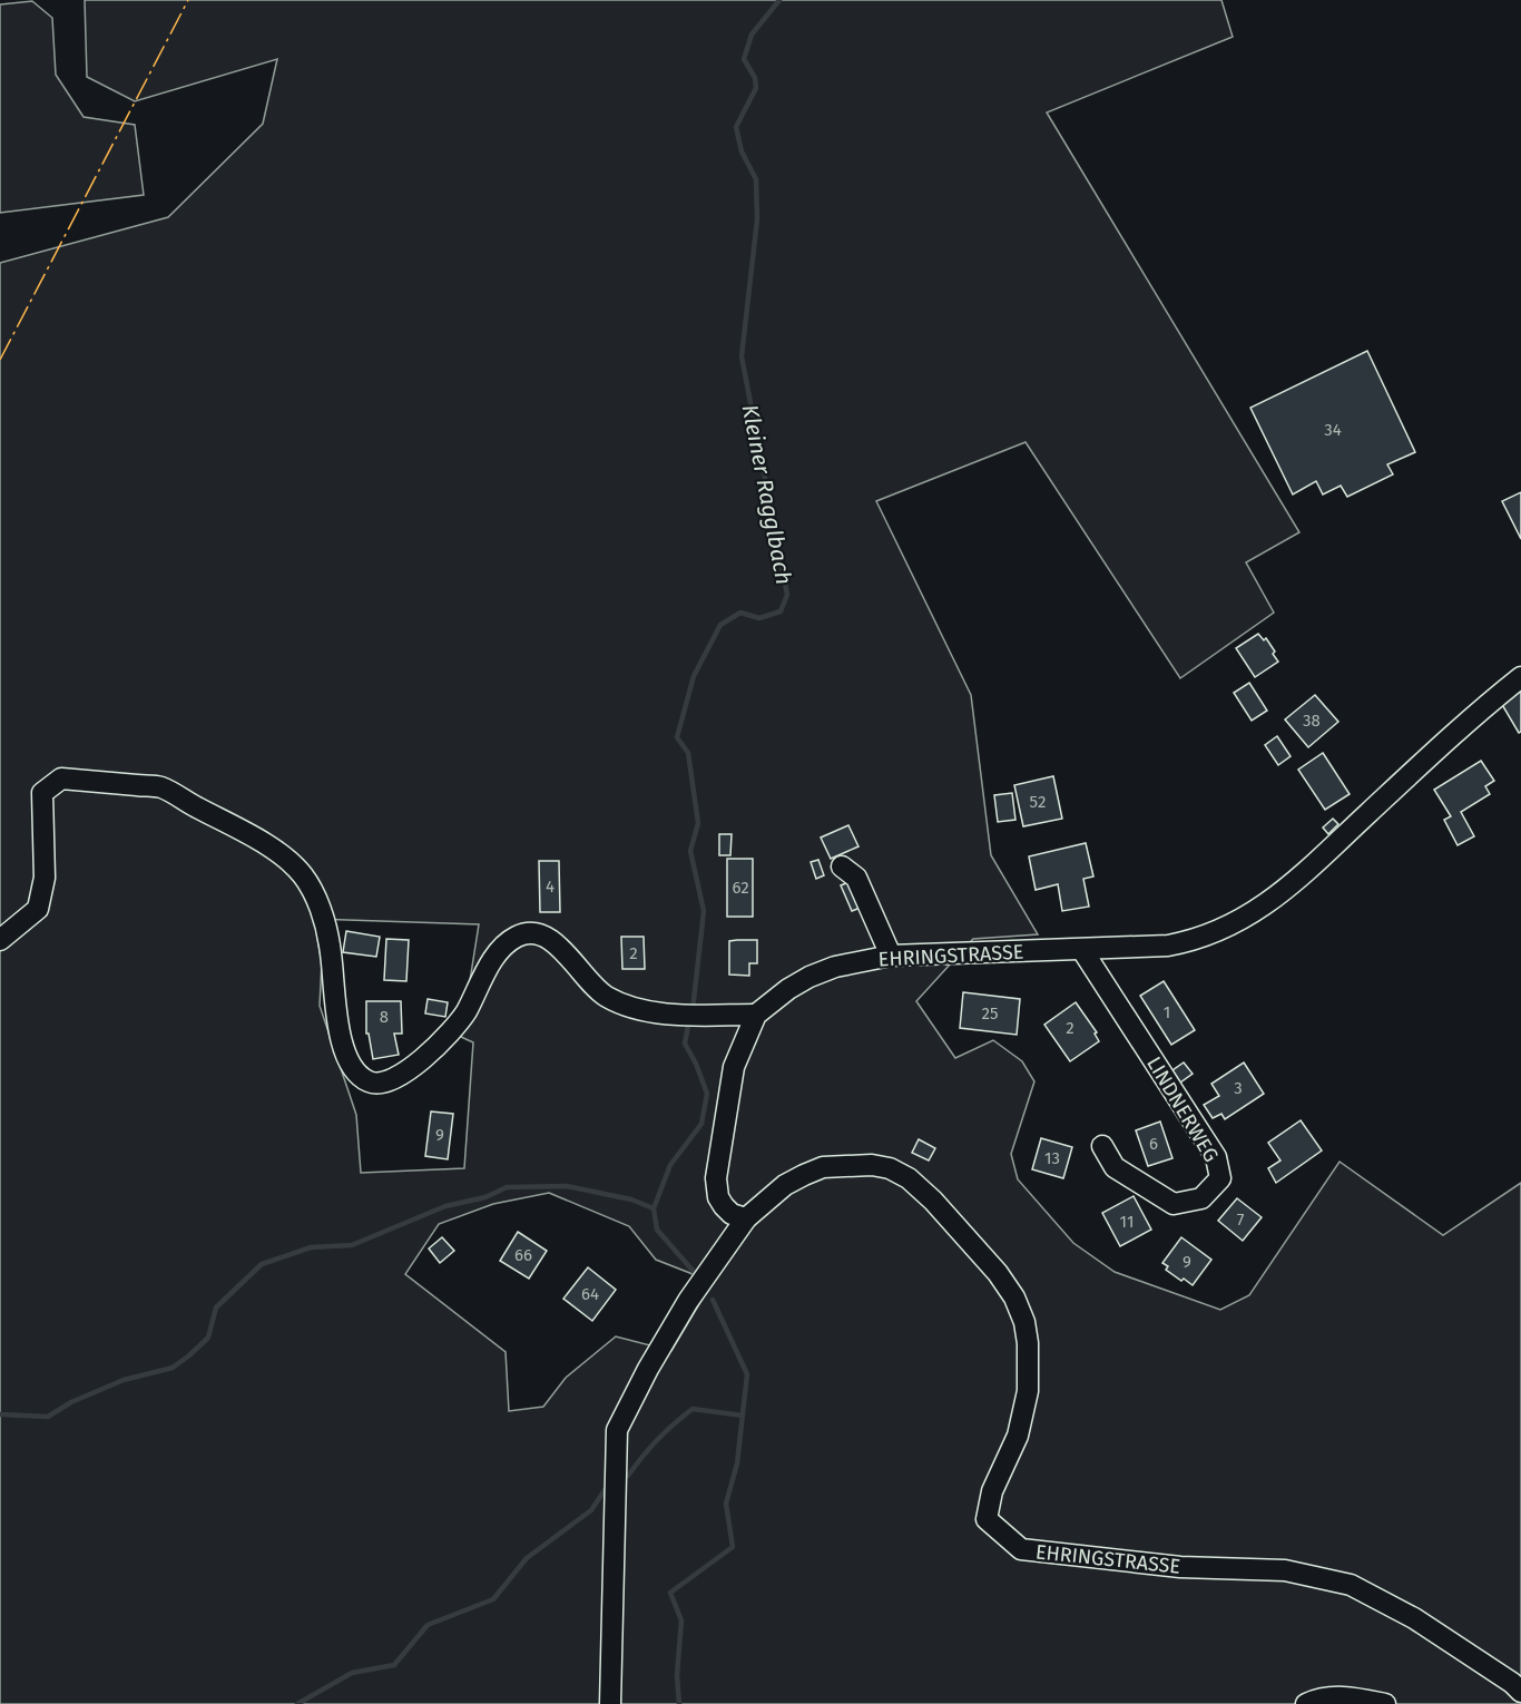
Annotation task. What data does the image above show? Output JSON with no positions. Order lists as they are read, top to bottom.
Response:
{
  "streets": {
    "street": ["EHRINGSTRASSE", "LINDNERWEG"]
  },
  "crossings": [
    ["EHRINGSTRASSE", "LINDNERWEG"]
  ],
  "water": ["Kleiner Ragglbach"],
  "house_numbers": [
    "34",
    "38",
    "52",
    "4",
    "62",
    "2",
    "1",
    "25",
    "8",
    "2",
    "3",
    "9",
    "6",
    "13",
    "7",
    "11",
    "66",
    "9",
    "64"
  ]
}
